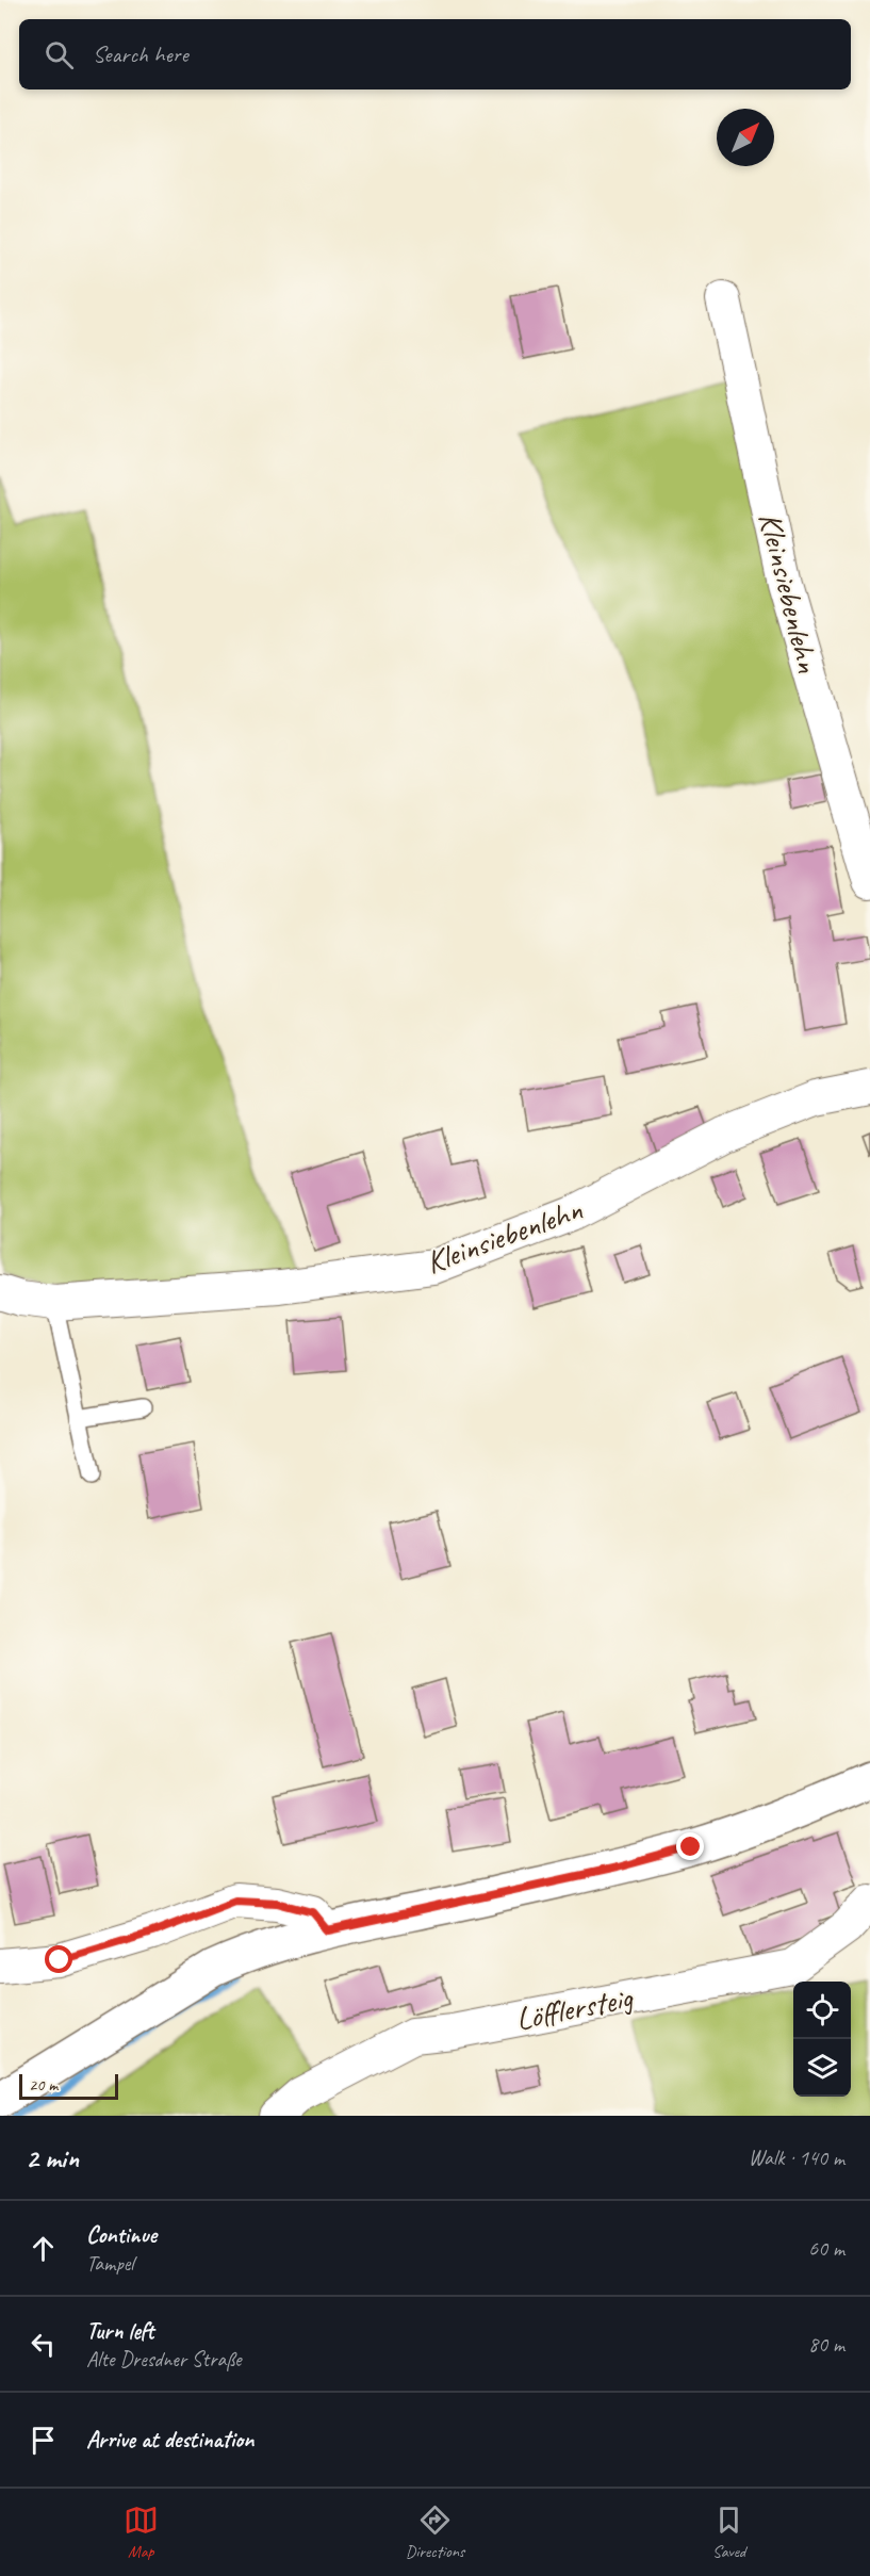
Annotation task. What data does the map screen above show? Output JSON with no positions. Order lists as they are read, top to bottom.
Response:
{
  "streets": {
    "street": ["Kleinsiebenlehn", "Löfflersteig"]
  },
  "scale_bar": "20 m",
  "north": "top right",
  "page": {
    "search": "Search here",
    "scale": "20 m",
    "heading": ["2 min", "Walk · 140 m"],
    "list": [
      ["Continue", "Tampel", "60 m"],
      ["Turn left", "Alte Dresdner Straße", "80 m"],
      "Arrive at destination"
    ],
    "nav": ["Map", "Directions", "Saved"]
  }
}
